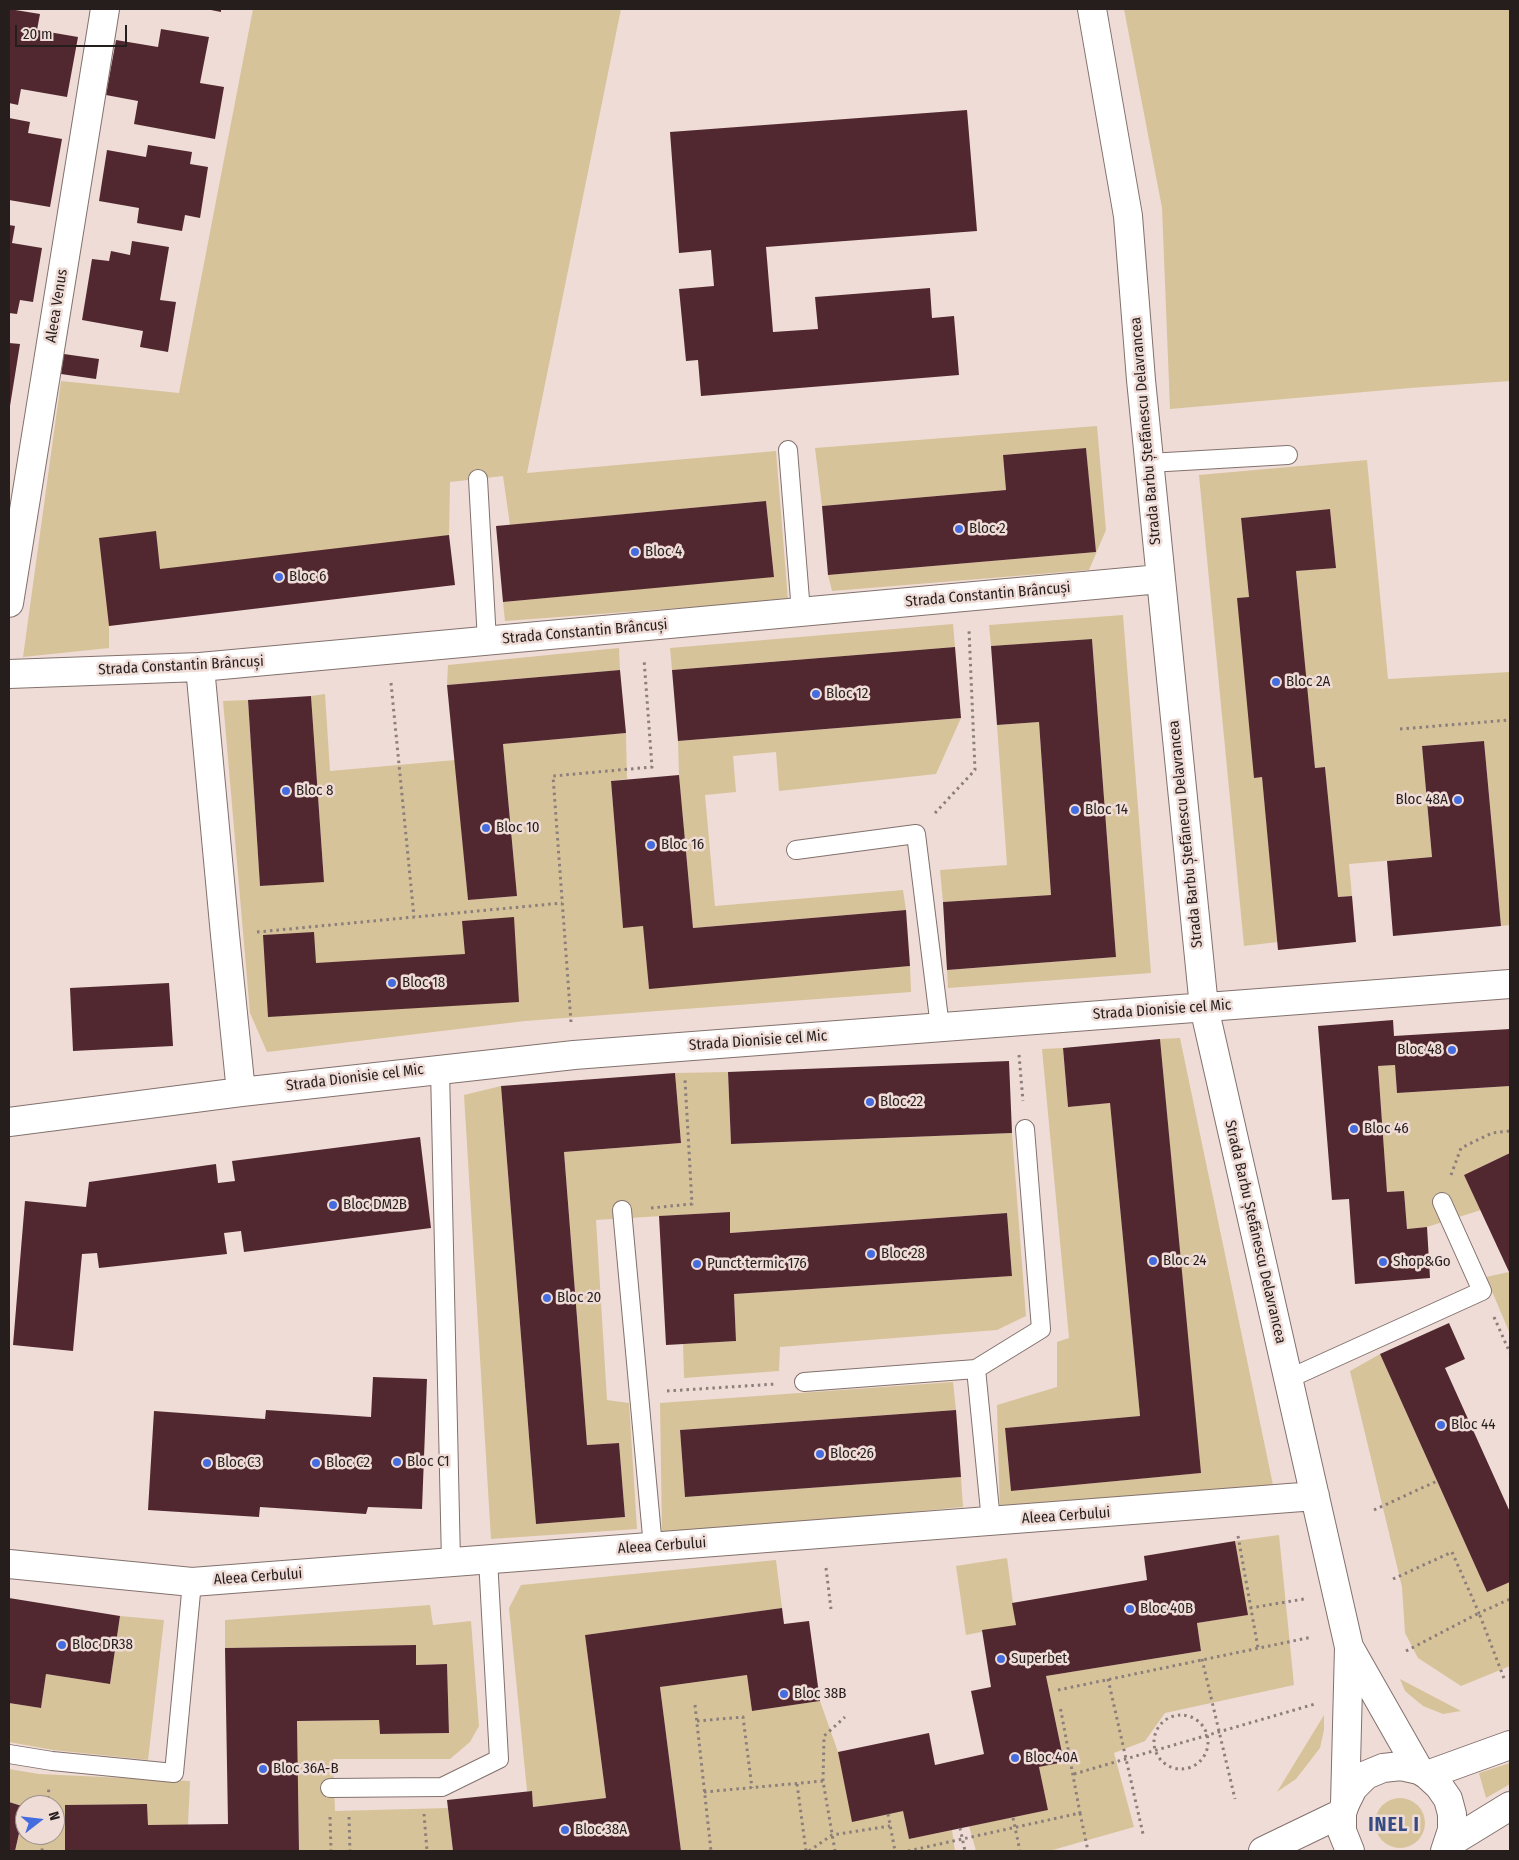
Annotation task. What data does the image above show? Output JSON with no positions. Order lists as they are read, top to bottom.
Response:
{
  "streets": {
    "street": [
      "Aleea Venus",
      "Strada Barbu Ștefănescu Delavrancea",
      "Strada Constantin Brâncuși",
      "Strada Dionisie cel Mic",
      "Aleea Cerbului"
    ]
  },
  "crossings": [
    ["Strada Barbu Ștefănescu Delavrancea", "Strada Constantin Brâncuși"],
    ["Strada Barbu Ștefănescu Delavrancea", "Strada Dionisie cel Mic"],
    ["Strada Barbu Ștefănescu Delavrancea", "Aleea Cerbului"]
  ],
  "districts": ["INEL I"],
  "places": [
    "Bloc 2",
    "Bloc 4",
    "Bloc 6",
    "Bloc 2A",
    "Bloc 12",
    "Bloc 8",
    "Bloc 48A",
    "Bloc 14",
    "Bloc 10",
    "Bloc 16",
    "Bloc 18",
    "Bloc 48",
    "Bloc 22",
    "Bloc 46",
    "Bloc DM2B",
    "Bloc 28",
    "Bloc 24",
    "Shop&Go",
    "Punct termic 176",
    "Bloc 20",
    "Bloc 44",
    "Bloc 26",
    "Bloc C1",
    "Bloc C3",
    "Bloc C2",
    "Bloc 40B",
    "Bloc DR38",
    "Superbet",
    "Bloc 38B",
    "Bloc 40A",
    "Bloc 36A-B",
    "Bloc 38A"
  ],
  "scale_bar": "20 m",
  "north": "right"
}
